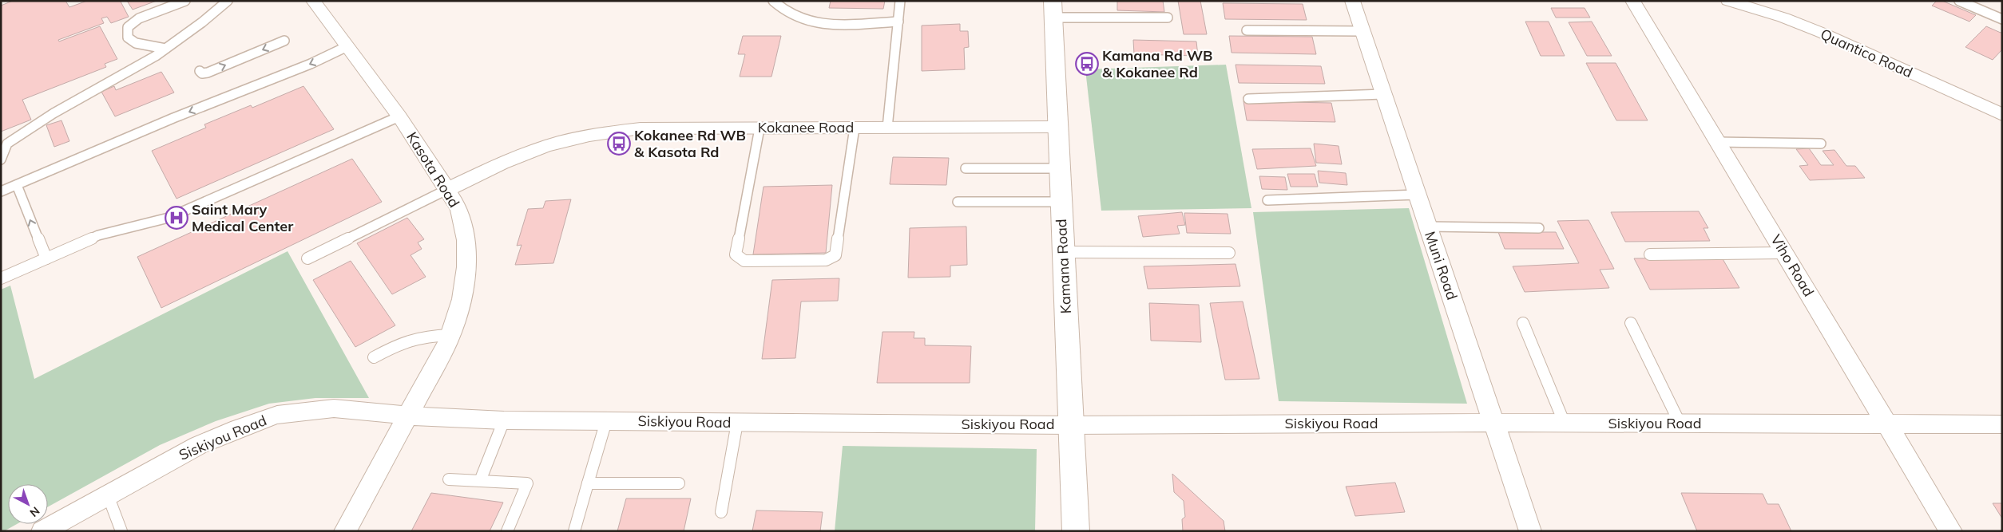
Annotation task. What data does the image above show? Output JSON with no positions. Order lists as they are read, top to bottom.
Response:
{
  "streets": {
    "street": [
      "Quantico Road",
      "Kokanee Road",
      "Kasota Road",
      "Muni Road",
      "Viho Road",
      "Kamana Road",
      "Siskiyou Road"
    ]
  },
  "crossings": [
    ["Kokanee Road", "Kasota Road"],
    ["Kokanee Road", "Kamana Road"],
    ["Kasota Road", "Siskiyou Road"],
    ["Muni Road", "Siskiyou Road"],
    ["Viho Road", "Siskiyou Road"],
    ["Kamana Road", "Siskiyou Road"]
  ],
  "places": {
    "bus stop": ["Kamana Rd WB & Kokanee Rd", "Kokanee Rd WB & Kasota Rd"],
    "hospital": ["Saint Mary Medical Center"]
  },
  "north": "bottom right"
}
